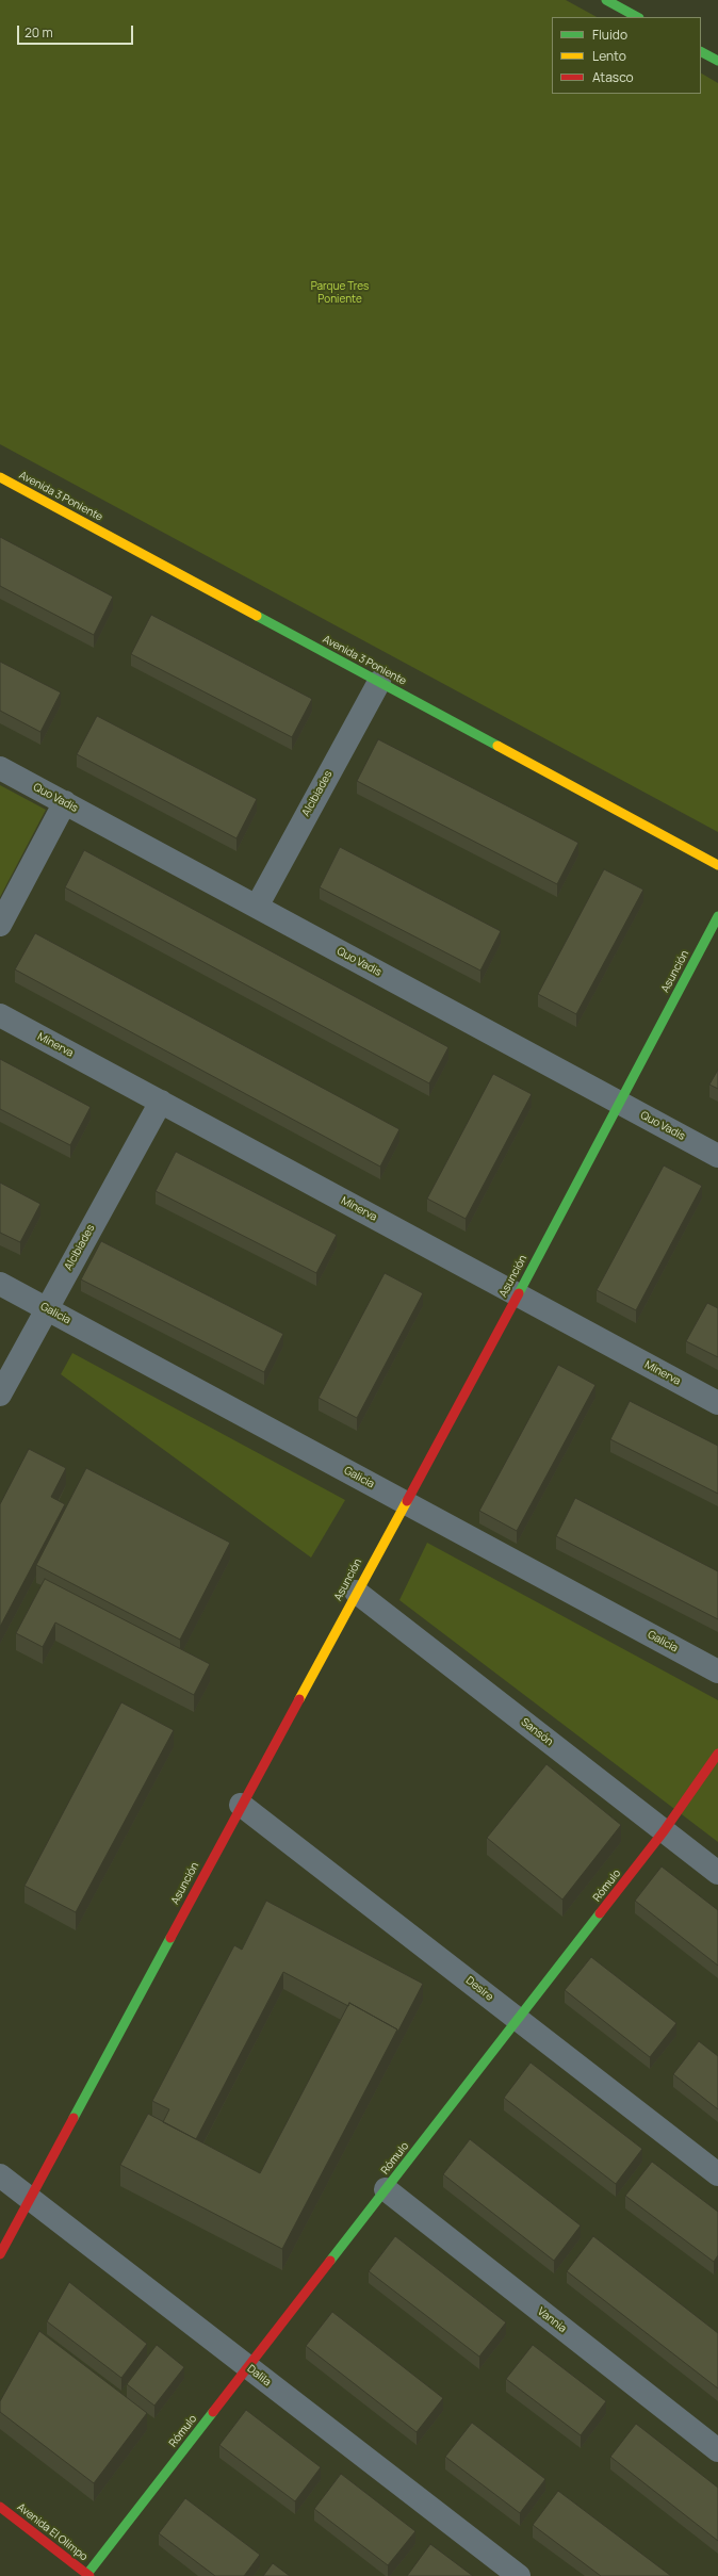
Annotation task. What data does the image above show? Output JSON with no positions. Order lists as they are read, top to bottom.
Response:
{
  "streets": {
    "street": [
      "Avenida 3 Poniente",
      "Alcibiades",
      "Quo Vadis",
      "Asunción",
      "Minerva",
      "Galicia",
      "Sansón",
      "Rómulo",
      "Desire",
      "Vannia",
      "Dalila",
      "Avenida El Olimpo"
    ]
  },
  "crossings": [
    ["Avenida 3 Poniente", "Alcibiades"],
    ["Alcibiades", "Quo Vadis"],
    ["Alcibiades", "Minerva"],
    ["Alcibiades", "Galicia"],
    ["Quo Vadis", "Asunción"],
    ["Asunción", "Minerva"],
    ["Asunción", "Galicia"],
    ["Asunción", "Sansón"],
    ["Asunción", "Desire"],
    ["Asunción", "Dalila"],
    ["Sansón", "Rómulo"],
    ["Rómulo", "Desire"],
    ["Rómulo", "Vannia"],
    ["Rómulo", "Dalila"],
    ["Rómulo", "Avenida El Olimpo"]
  ],
  "parks": ["Parque Tres Poniente"],
  "legend": ["Fluido", "Lento", "Atasco"],
  "scale_bar": "20 m"
}
